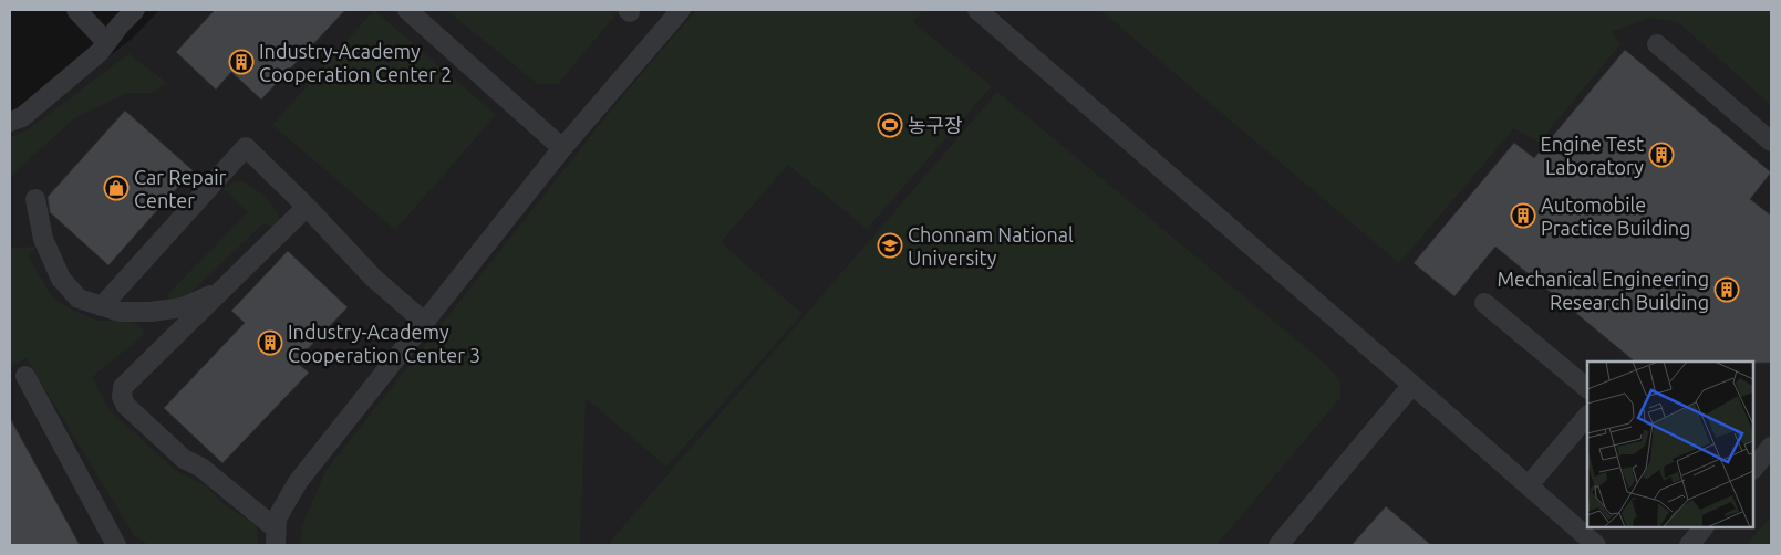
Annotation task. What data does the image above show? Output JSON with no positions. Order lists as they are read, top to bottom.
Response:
{
  "places": {
    "building": [
      "Industry-Academy Cooperation Center 2",
      "Engine Test Laboratory",
      "Automobile Practice Building",
      "Mechanical Engineering Research Building",
      "Industry-Academy Cooperation Center 3"
    ],
    "sports": ["농구장"],
    "shop": ["Car Repair Center"],
    "school or university": ["Chonnam National University"]
  }
}
